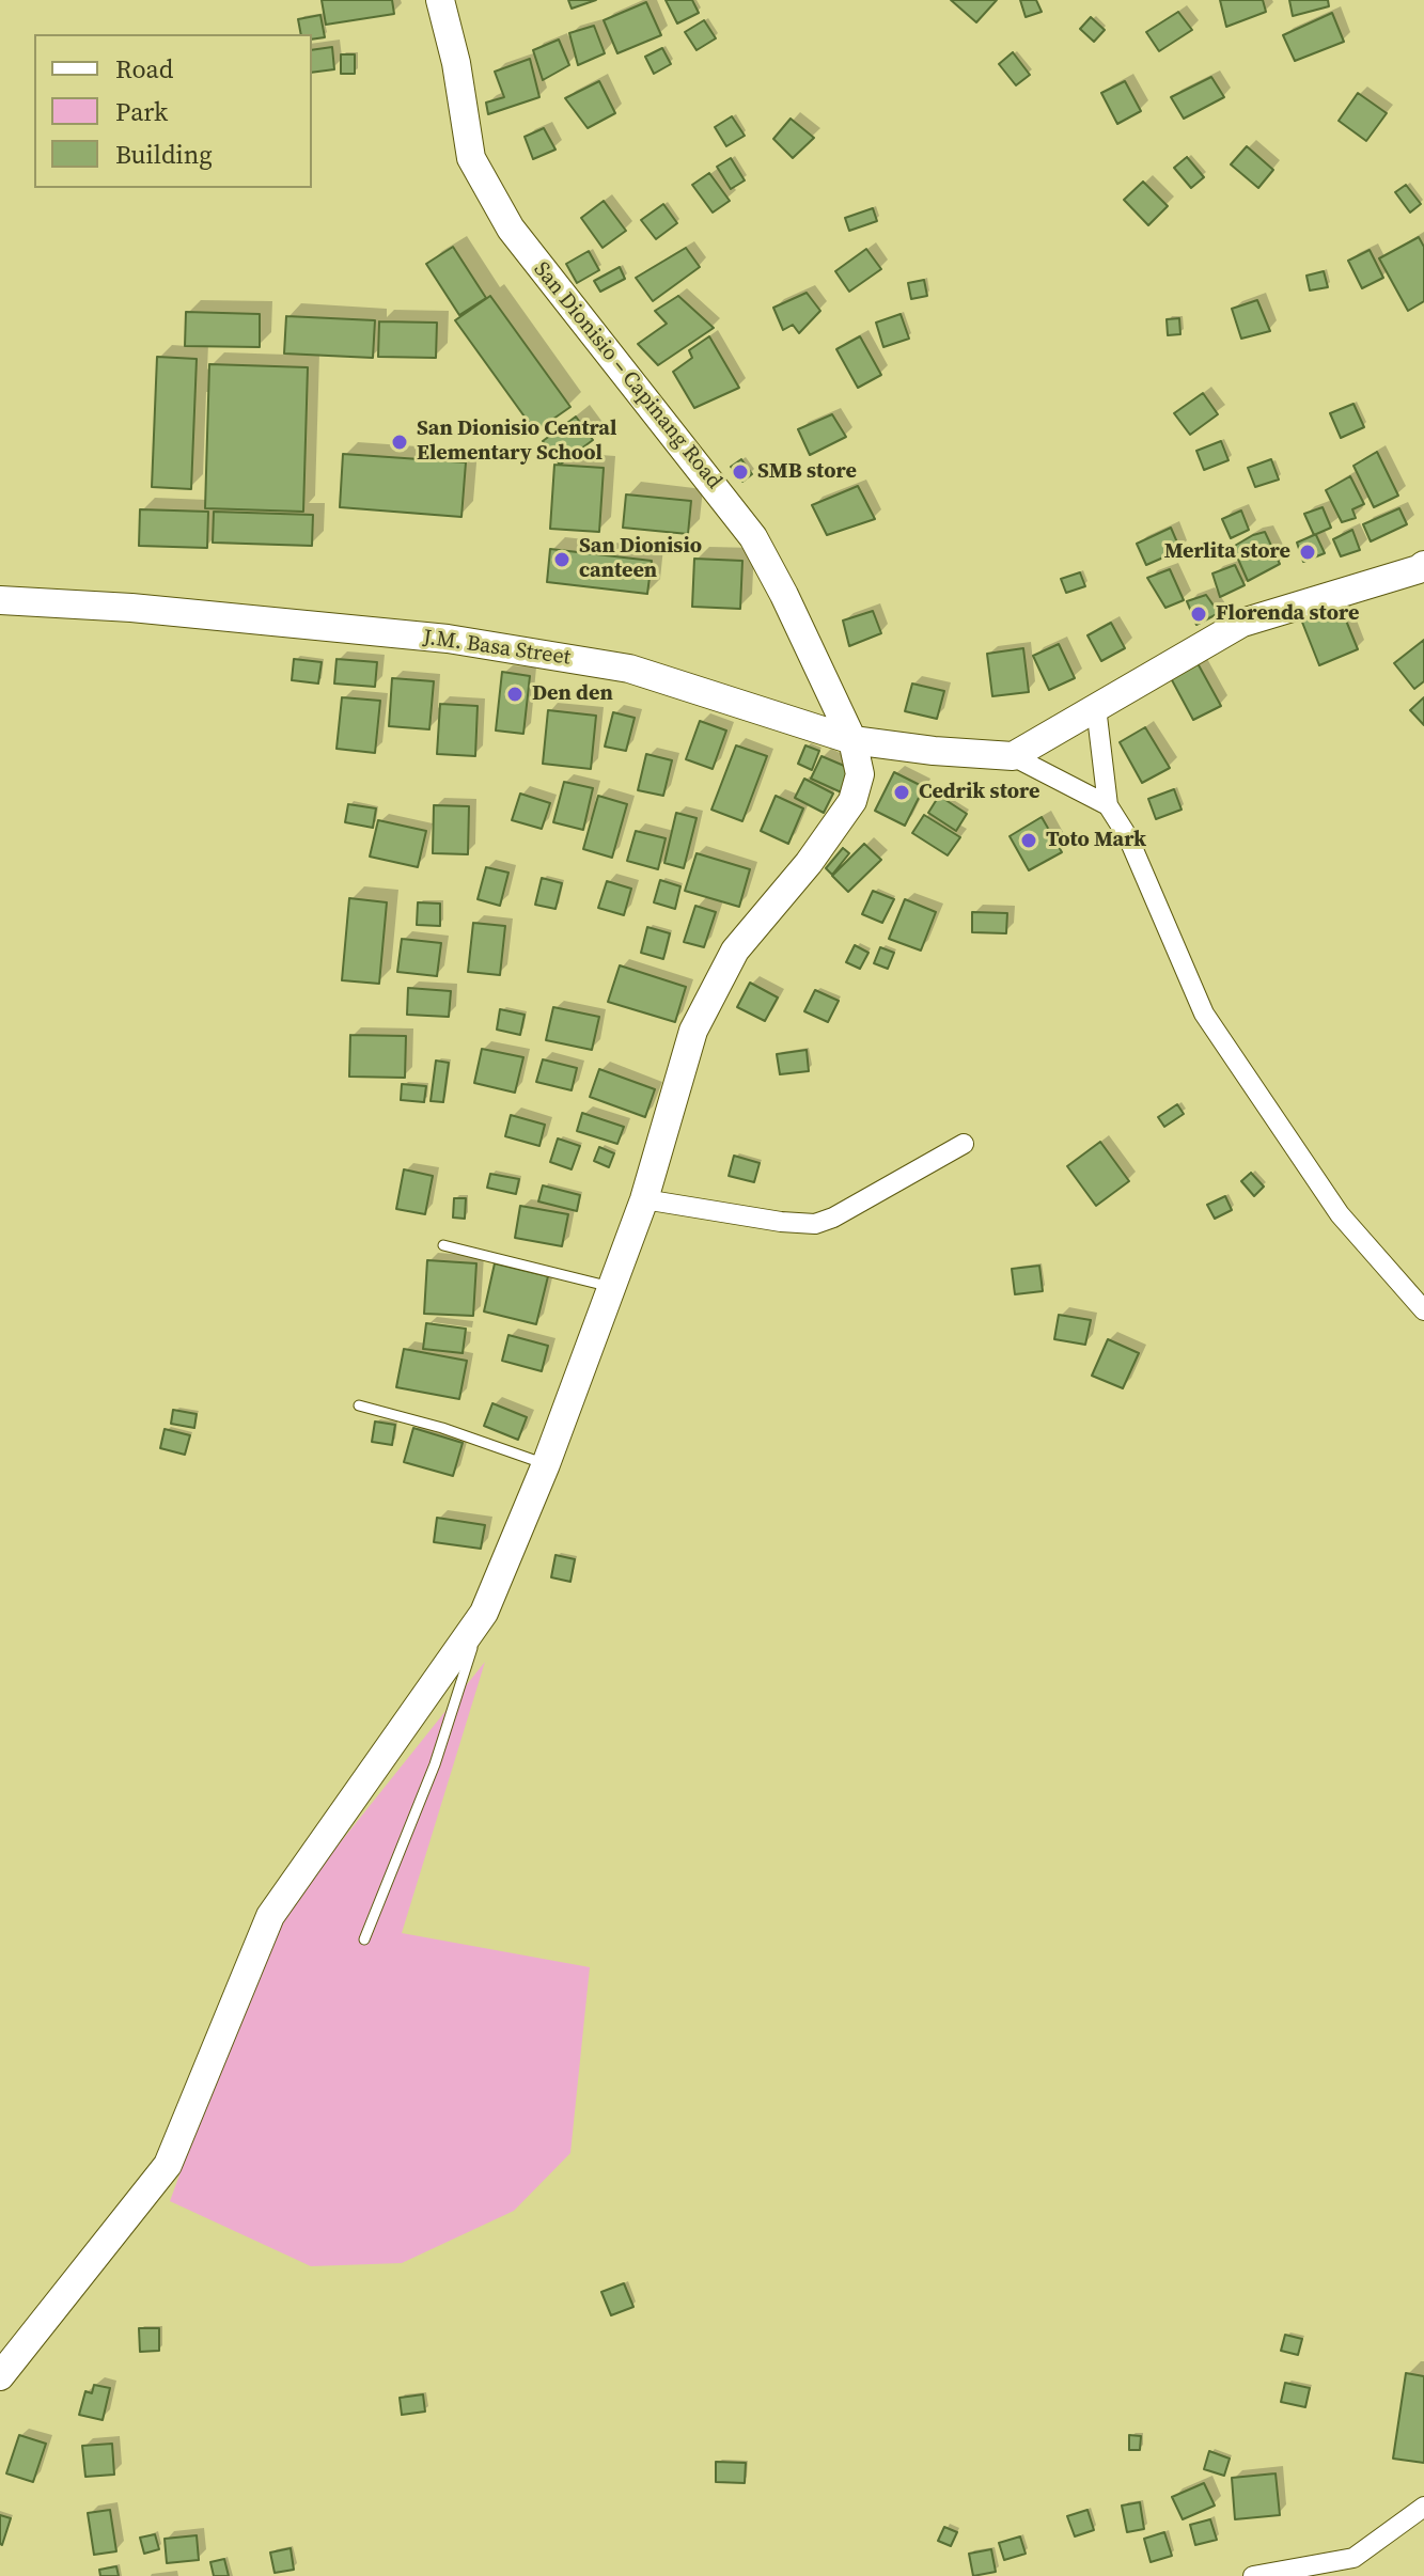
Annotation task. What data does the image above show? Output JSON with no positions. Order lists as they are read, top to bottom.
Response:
{
  "streets": {
    "main road": ["San Dionisio – Capinang Road", "J.M. Basa Street"]
  },
  "crossings": [
    ["San Dionisio – Capinang Road", "J.M. Basa Street"]
  ],
  "places": [
    "San Dionisio Central Elementary School",
    "SMB store",
    "Merlita store",
    "San Dionisio canteen",
    "Florenda store",
    "Den den",
    "Cedrik store",
    "Toto Mark"
  ],
  "legend": ["Road", "Park", "Building"]
}
